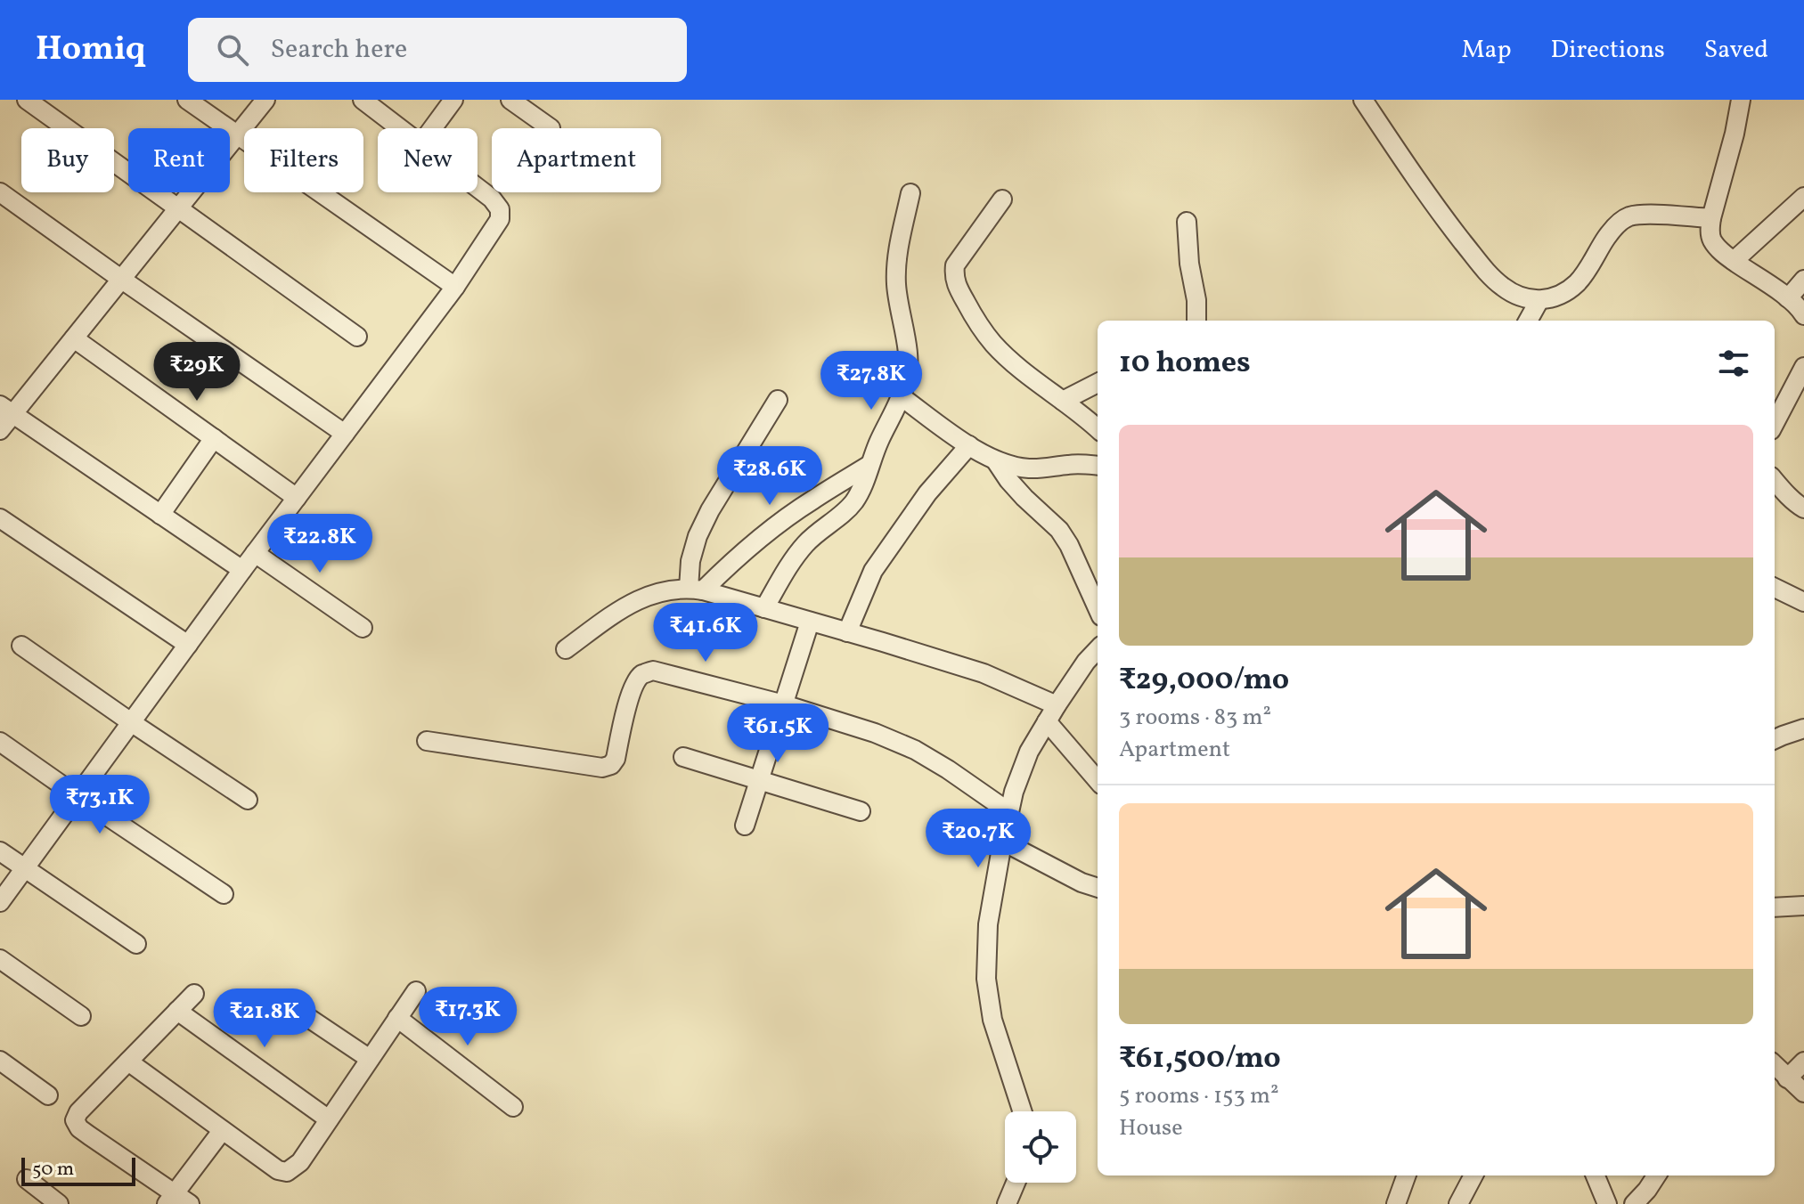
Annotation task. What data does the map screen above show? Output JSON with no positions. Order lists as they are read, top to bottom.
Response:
{
  "scale_bar": "50 m",
  "page": {
    "header": "Homiq",
    "search": "Search here",
    "nav": ["Map", "Directions", "Saved"],
    "chip": [
      "Buy",
      "Rent",
      "Filters",
      "New",
      "Apartment"
    ],
    "heading": "10 homes",
    "price": [
      "₹29K",
      "₹27.8K",
      "₹28.6K",
      "₹22.8K",
      "₹41.6K",
      "₹61.5K",
      "₹73.1K",
      "₹20.7K",
      "₹17.3K",
      "₹21.8K"
    ],
    "list": [
      {
        "name": "₹29,000/mo",
        "note": "3 rooms · 83 m² · Apartment"
      },
      {
        "name": "₹61,500/mo",
        "note": "5 rooms · 153 m² · House"
      }
    ],
    "scale": "50 m"
  }
}
